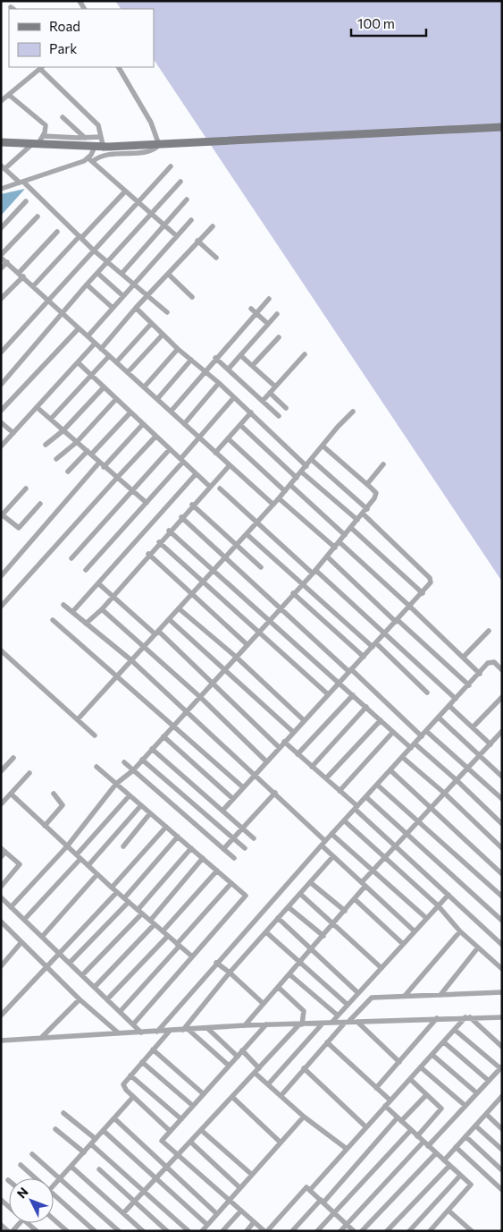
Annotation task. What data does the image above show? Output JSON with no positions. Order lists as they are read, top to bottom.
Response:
{
  "legend": ["Road", "Park"],
  "scale_bar": "100 m",
  "north": "top left"
}
